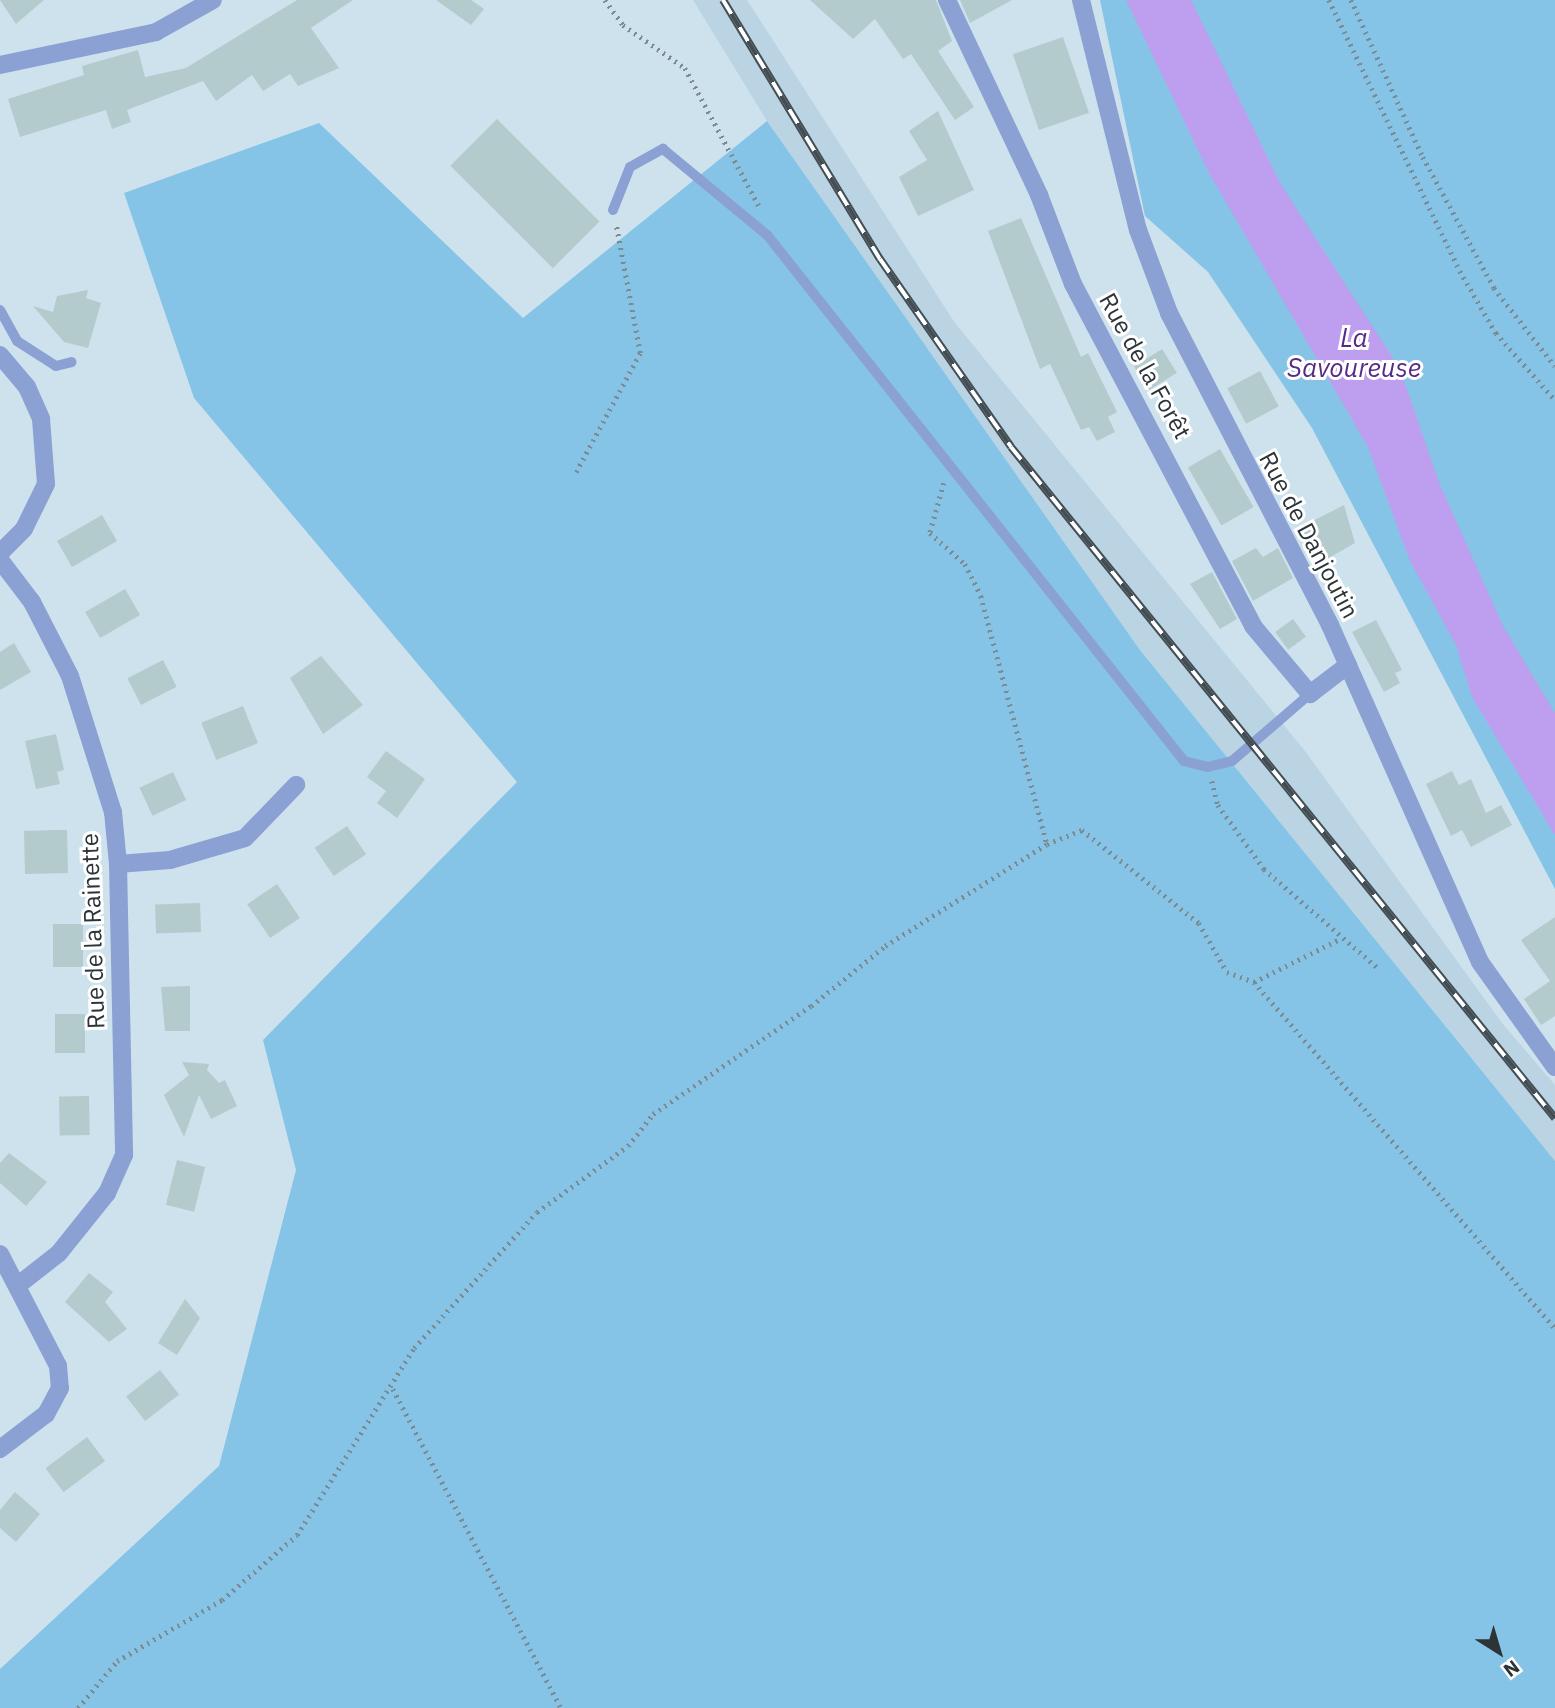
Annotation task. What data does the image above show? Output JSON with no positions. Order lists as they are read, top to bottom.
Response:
{
  "streets": {
    "street": ["Rue de la Forêt", "Rue de Danjoutin", "Rue de la Rainette"]
  },
  "water": ["La Savoureuse"],
  "north": "bottom right"
}
